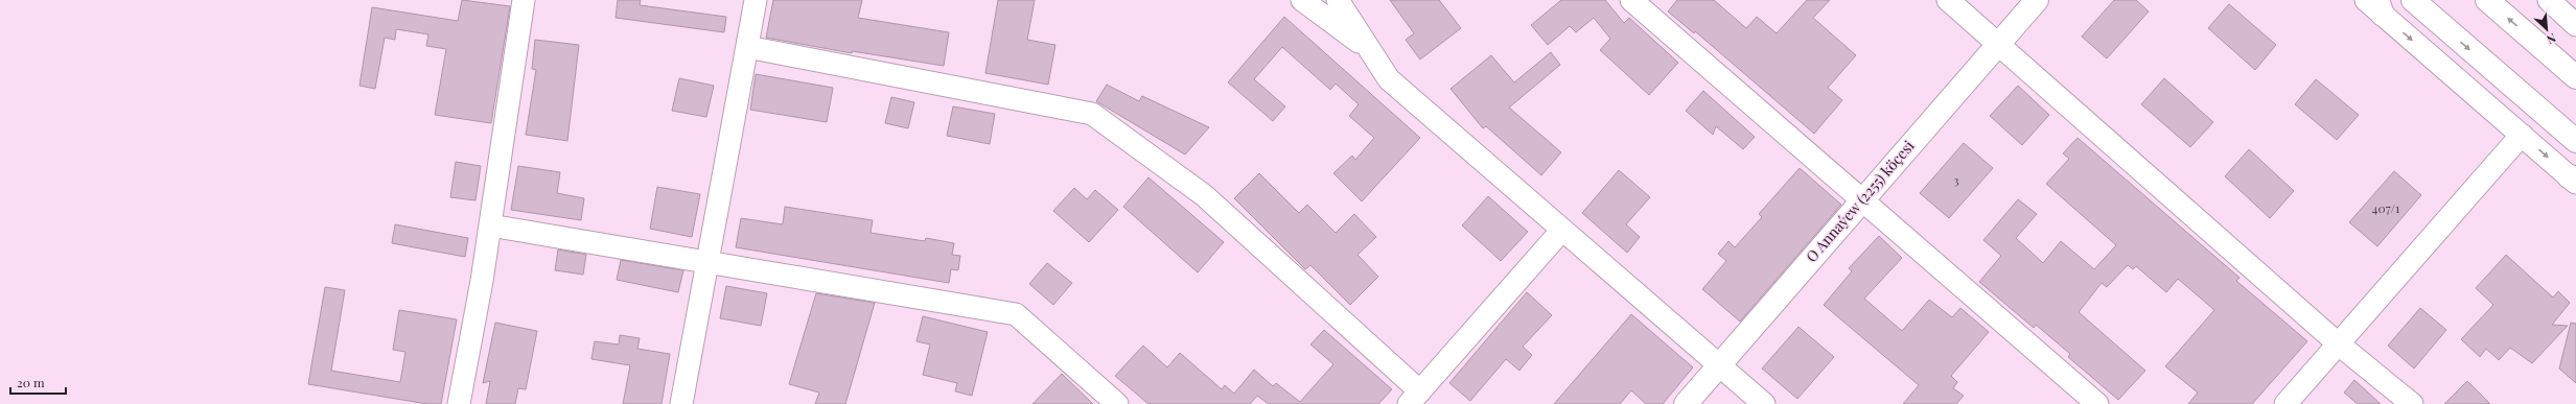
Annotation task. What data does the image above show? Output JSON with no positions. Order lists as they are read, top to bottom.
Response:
{
  "streets": {
    "main road": ["O Annaýew (2255) köçesi"]
  },
  "house_numbers": ["3", "407/1"],
  "scale_bar": "20 m",
  "north": "bottom right"
}
